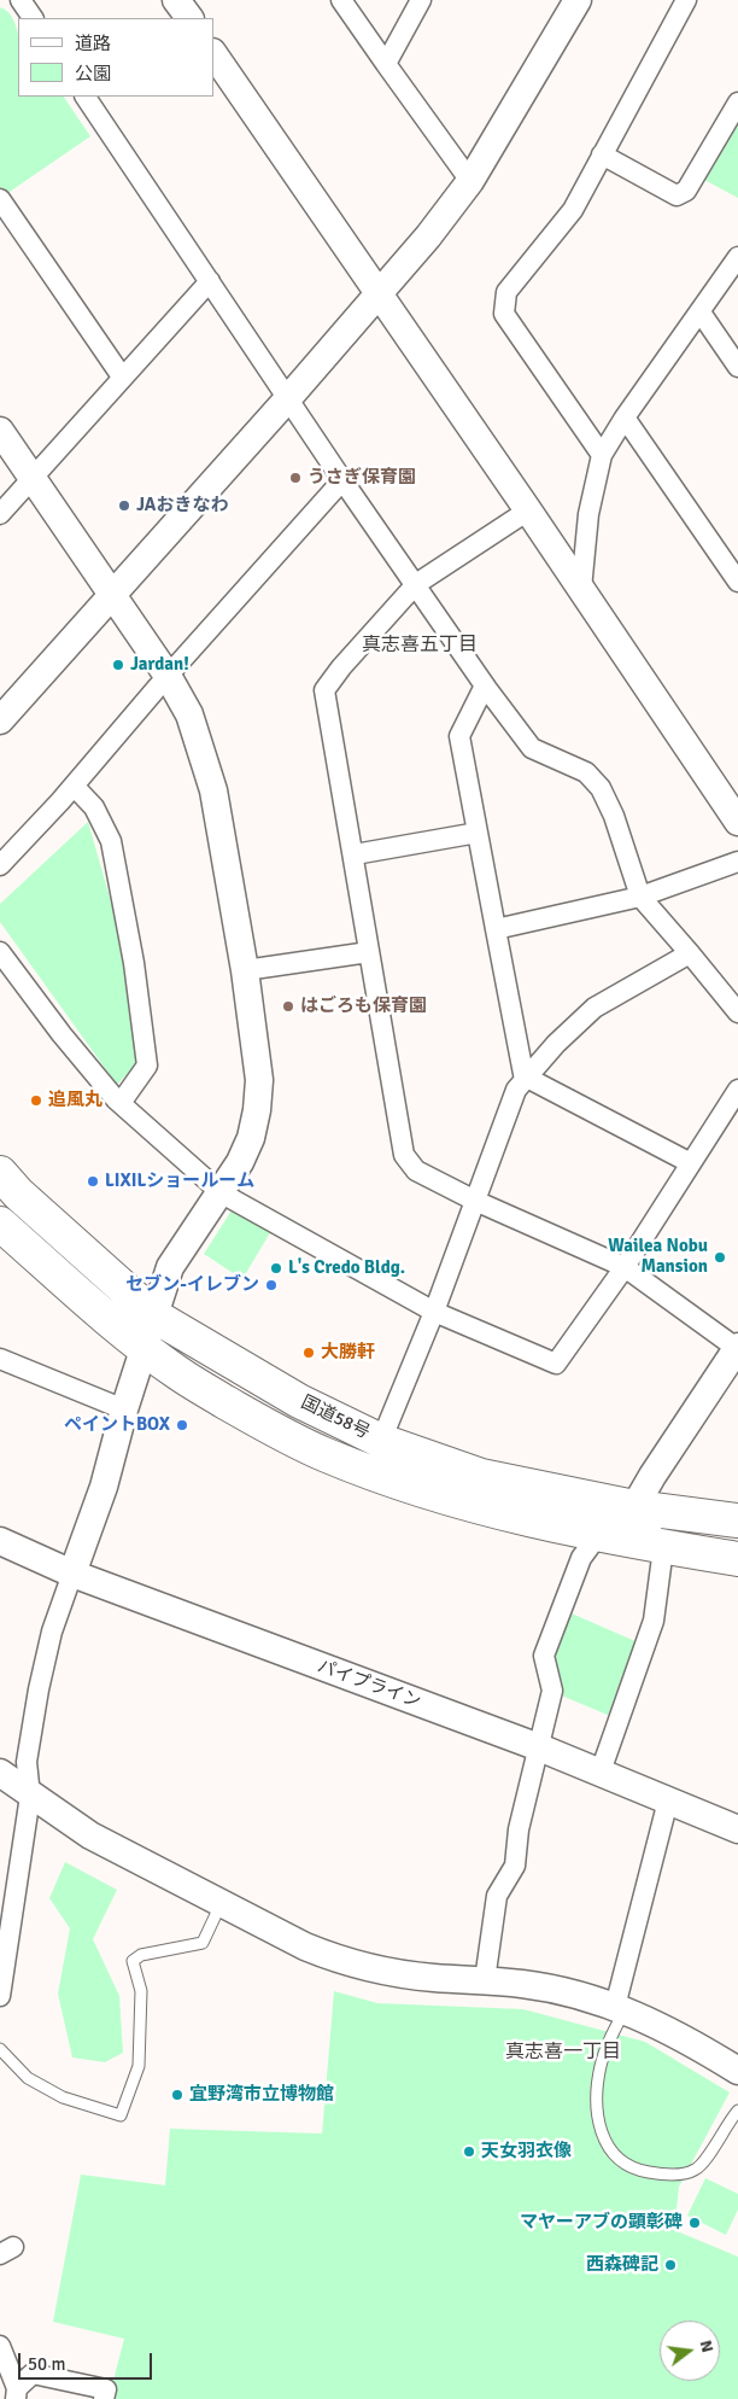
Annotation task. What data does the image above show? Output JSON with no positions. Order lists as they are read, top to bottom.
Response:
{
  "streets": {
    "highway": ["国道58号"],
    "street": ["パイプライン"]
  },
  "districts": ["真志喜五丁目", "真志喜一丁目"],
  "places": [
    "うさぎ保育園",
    "JAおきなわ",
    "Jardan!",
    "はごろも保育園",
    "追風丸",
    "LIXILショールーム",
    "Wailea Nobu Mansion",
    "L's Credo Bldg.",
    "セブン-イレブン",
    "大勝軒",
    "ペイントBOX",
    "宜野湾市立博物館",
    "天女羽衣像",
    "マヤーアブの顕彰碑",
    "西森碑記"
  ],
  "legend": ["道路", "公園"],
  "scale_bar": "50 m",
  "north": "right"
}
